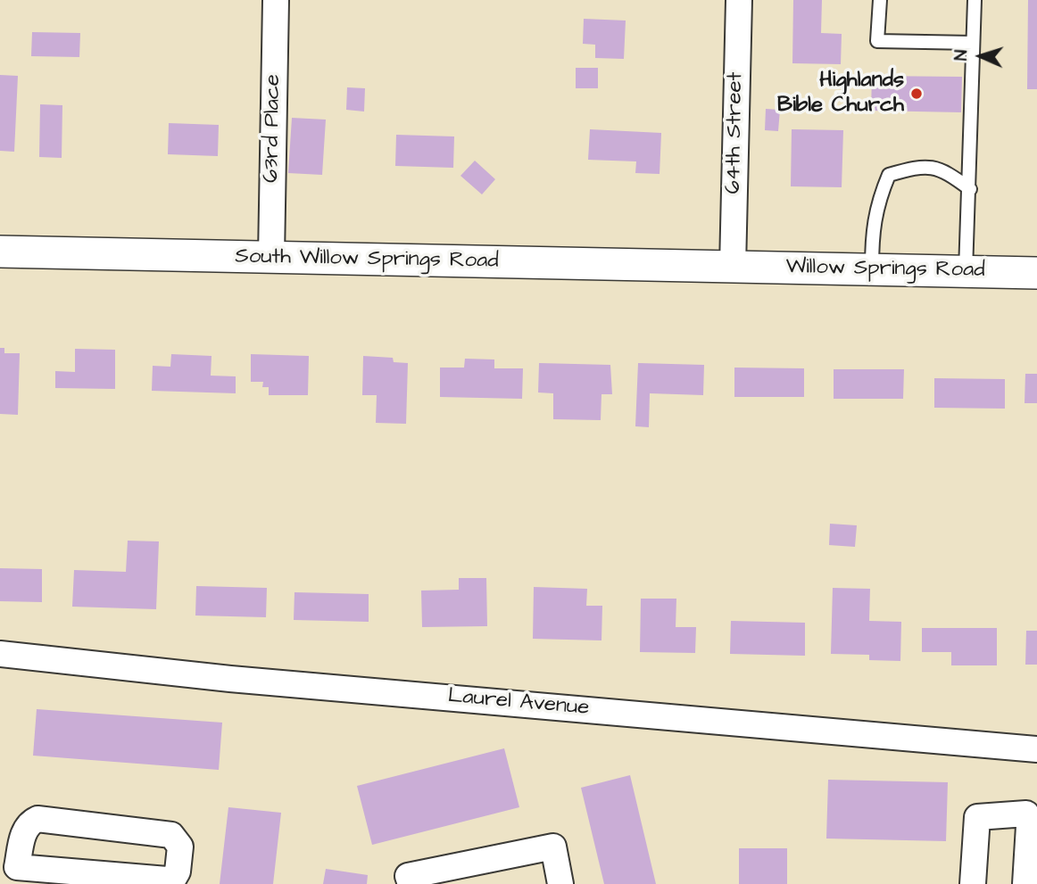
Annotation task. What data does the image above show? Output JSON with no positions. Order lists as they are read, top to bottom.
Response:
{
  "streets": {
    "street": [
      "63rd Place",
      "64th Street",
      "South Willow Springs Road",
      "Willow Springs Road",
      "Laurel Avenue"
    ]
  },
  "crossings": [
    ["63rd Place", "South Willow Springs Road"],
    ["64th Street", "South Willow Springs Road"],
    ["64th Street", "Willow Springs Road"],
    ["South Willow Springs Road", "Willow Springs Road"]
  ],
  "places": ["Highlands Bible Church"],
  "north": "left"
}
